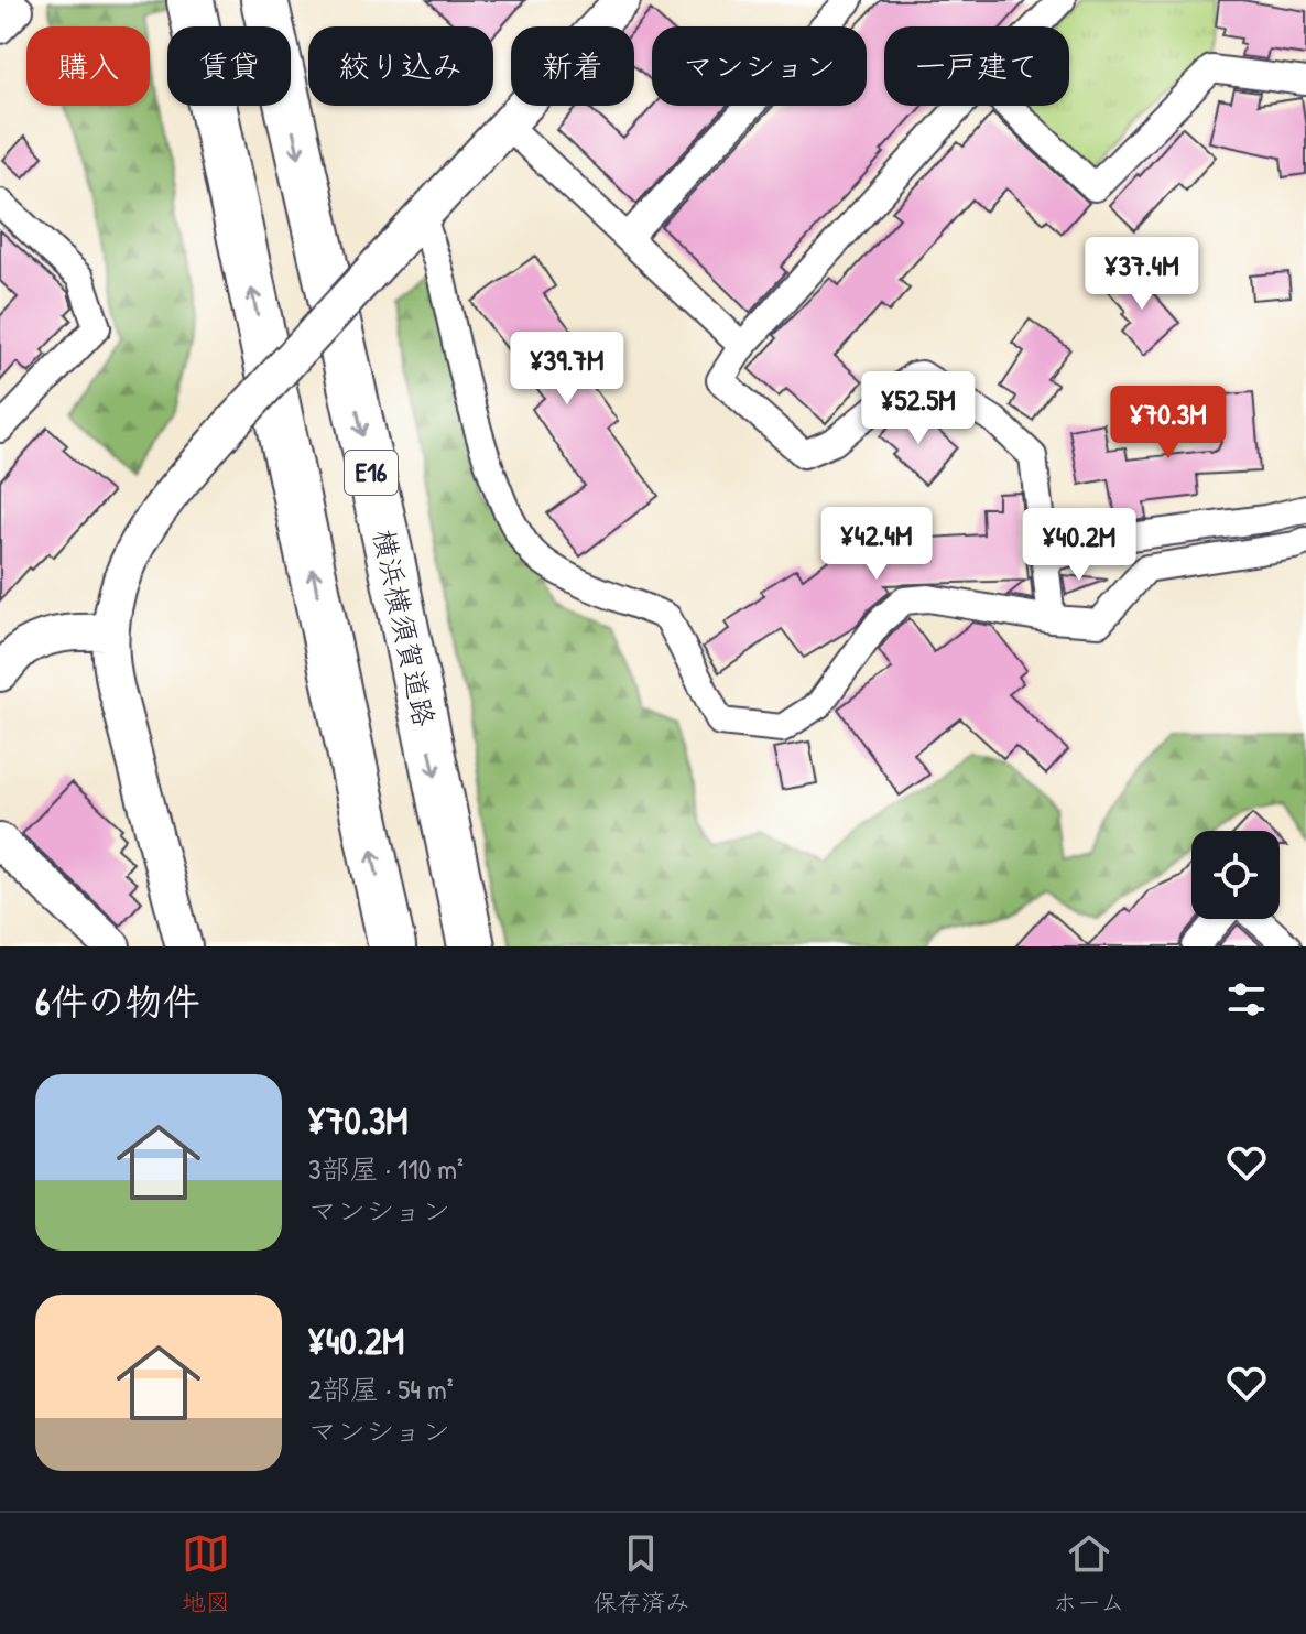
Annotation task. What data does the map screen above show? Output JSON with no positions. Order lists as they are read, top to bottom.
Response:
{
  "streets": {
    "highway": ["E16", "横浜横須賀道路"]
  },
  "page": {
    "chip": [
      "購入",
      "賃貸",
      "絞り込み",
      "新着",
      "マンション",
      "一戸建て"
    ],
    "price": [
      "¥37.4M",
      "¥39.7M",
      "¥52.5M",
      "¥70.3M",
      "¥42.4M",
      "¥40.2M"
    ],
    "heading": "6件の物件",
    "list": [
      {
        "name": "¥70.3M",
        "note": "3部屋 · 110 m² · マンション"
      },
      {
        "name": "¥40.2M",
        "note": "2部屋 · 54 m² · マンション"
      }
    ],
    "tabs": ["地図", "保存済み", "ホーム"]
  }
}
